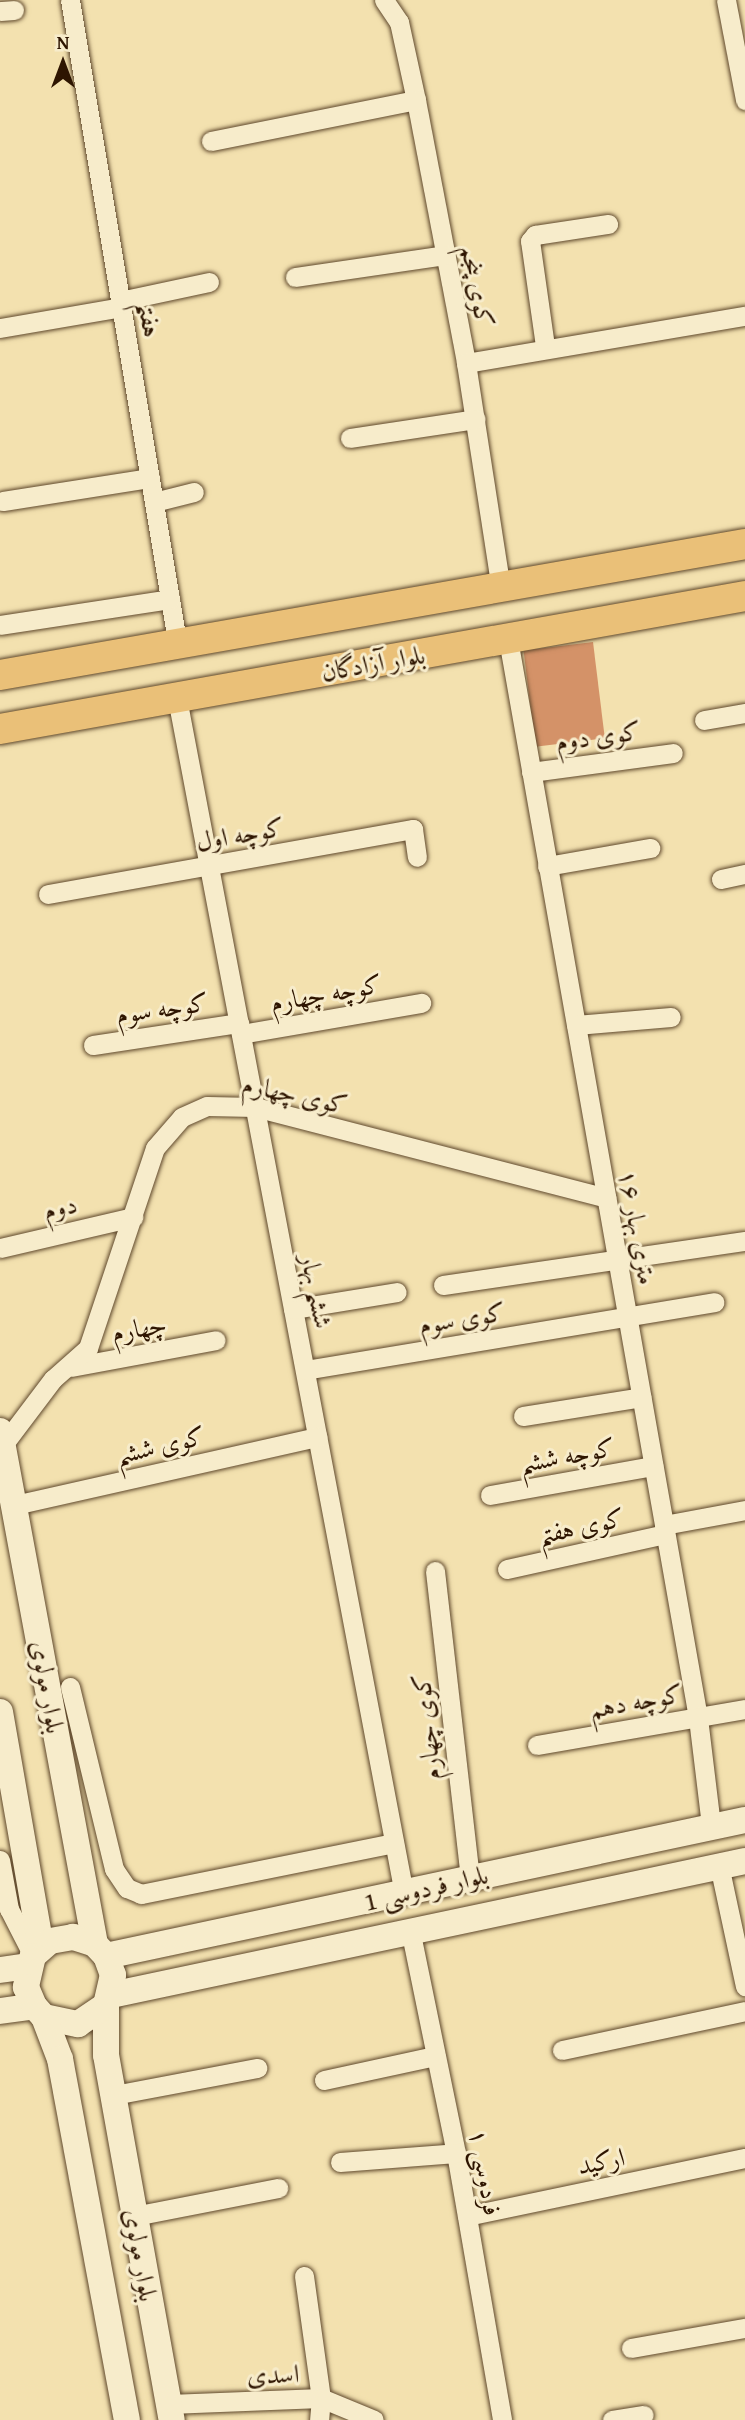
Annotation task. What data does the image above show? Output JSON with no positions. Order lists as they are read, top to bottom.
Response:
{
  "streets": {
    "main road": ["بلوار آزادگان", "بلوار مولوی", "بلوار فردوسی 1"],
    "street": [
      "کوی پنجم",
      "هفتم",
      "کوی دوم",
      "کوچه اول",
      "کوچه چهارم",
      "کوچه سوم",
      "کوی چهارم",
      "دوم",
      "۱۶ متری بهار",
      "ششم بهار",
      "کوی سوم",
      "چهارم",
      "کوی ششم",
      "کوچه ششم",
      "کوی هفتم",
      "کوچه دهم",
      "ارکید",
      "فردوسی ۱",
      "اسدی"
    ]
  },
  "crossings": [
    ["کوی پنجم", "بلوار آزادگان"],
    ["هفتم", "بلوار آزادگان"],
    ["بلوار آزادگان", "۱۶ متری بهار"],
    ["بلوار آزادگان", "ششم بهار"],
    ["کوی دوم", "۱۶ متری بهار"],
    ["کوچه اول", "ششم بهار"],
    ["کوچه چهارم", "کوچه سوم"],
    ["کوچه چهارم", "ششم بهار"],
    ["کوچه سوم", "ششم بهار"],
    ["کوی چهارم", "دوم"],
    ["کوی چهارم", "۱۶ متری بهار"],
    ["کوی چهارم", "ششم بهار"],
    ["کوی چهارم", "چهارم"],
    ["کوی چهارم", "بلوار مولوی"],
    ["کوی چهارم", "بلوار فردوسی 1"],
    ["۱۶ متری بهار", "کوی سوم"],
    ["۱۶ متری بهار", "کوچه ششم"],
    ["۱۶ متری بهار", "کوی هفتم"],
    ["۱۶ متری بهار", "کوچه دهم"],
    ["۱۶ متری بهار", "بلوار فردوسی 1"],
    ["ششم بهار", "کوی سوم"],
    ["ششم بهار", "کوی ششم"],
    ["ششم بهار", "بلوار فردوسی 1"],
    ["کوی ششم", "بلوار مولوی"],
    ["بلوار مولوی", "بلوار فردوسی 1"],
    ["بلوار مولوی", "اسدی"],
    ["بلوار فردوسی 1", "فردوسی ۱"],
    ["ارکید", "فردوسی ۱"]
  ],
  "north": "top"
}
